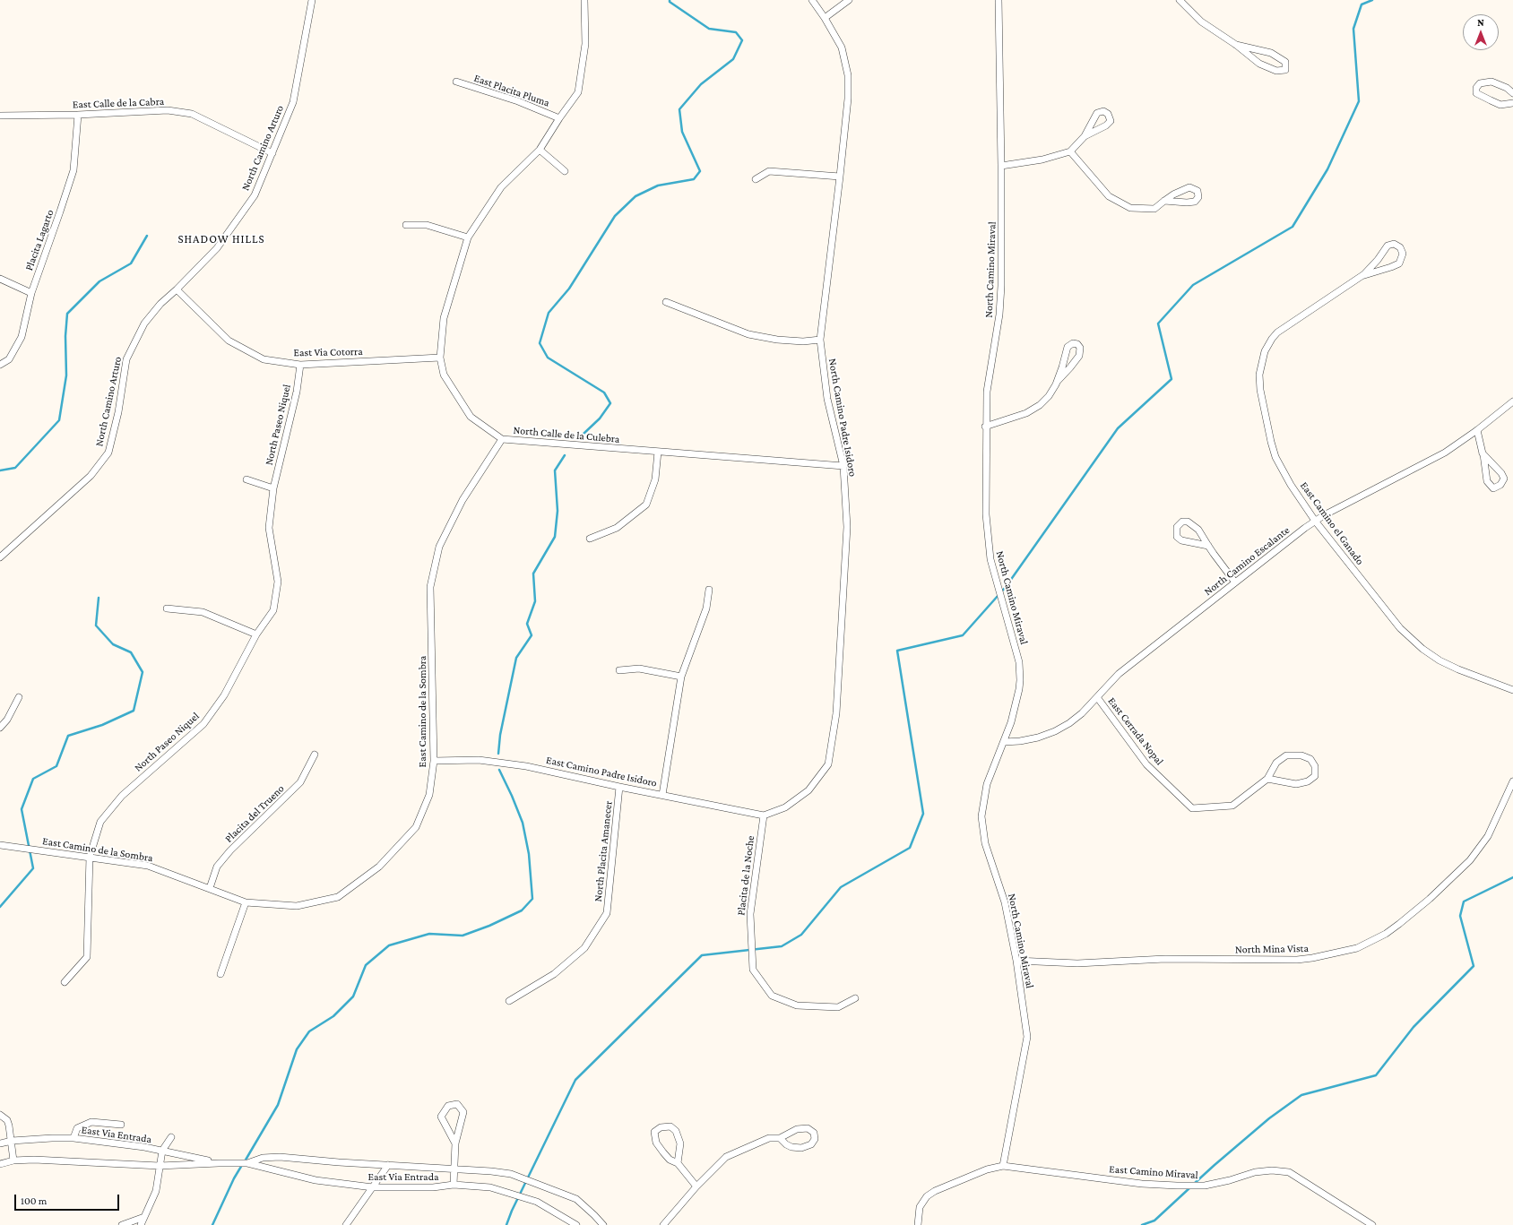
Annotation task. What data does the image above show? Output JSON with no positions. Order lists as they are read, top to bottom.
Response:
{
  "streets": {
    "street": [
      "East Placita Pluma",
      "East Calle de la Cabra",
      "North Camino Arturo",
      "Placita Lagarto",
      "North Camino Miraval",
      "East Via Cotorra",
      "North Camino Padre Isidoro",
      "North Paseo Niquel",
      "North Calle de la Culebra",
      "East Camino el Ganado",
      "North Camino Escalante",
      "East Camino de la Sombra",
      "East Cerrada Nopal",
      "East Camino Padre Isidoro",
      "Placita del Trueno",
      "North Placita Amanecer",
      "Placita de la Noche",
      "North Mina Vista",
      "East Via Entrada",
      "East Camino Miraval"
    ]
  },
  "crossings": [
    ["East Placita Pluma", "North Calle de la Culebra"],
    ["East Calle de la Cabra", "North Camino Arturo"],
    ["East Calle de la Cabra", "Placita Lagarto"],
    ["North Camino Arturo", "East Via Cotorra"],
    ["North Camino Miraval", "North Camino Escalante"],
    ["North Camino Miraval", "North Mina Vista"],
    ["North Camino Miraval", "East Camino Miraval"],
    ["East Via Cotorra", "North Paseo Niquel"],
    ["East Via Cotorra", "North Calle de la Culebra"],
    ["North Camino Padre Isidoro", "North Calle de la Culebra"],
    ["North Camino Padre Isidoro", "East Camino Padre Isidoro"],
    ["North Camino Padre Isidoro", "Placita de la Noche"],
    ["North Paseo Niquel", "East Camino de la Sombra"],
    ["North Calle de la Culebra", "East Camino de la Sombra"],
    ["East Camino el Ganado", "North Camino Escalante"],
    ["North Camino Escalante", "East Cerrada Nopal"],
    ["East Camino de la Sombra", "East Camino Padre Isidoro"],
    ["East Camino de la Sombra", "Placita del Trueno"],
    ["East Camino Padre Isidoro", "North Placita Amanecer"],
    ["East Camino Padre Isidoro", "Placita de la Noche"]
  ],
  "districts": ["SHADOW HILLS"],
  "scale_bar": "100 m",
  "north": "top"
}
